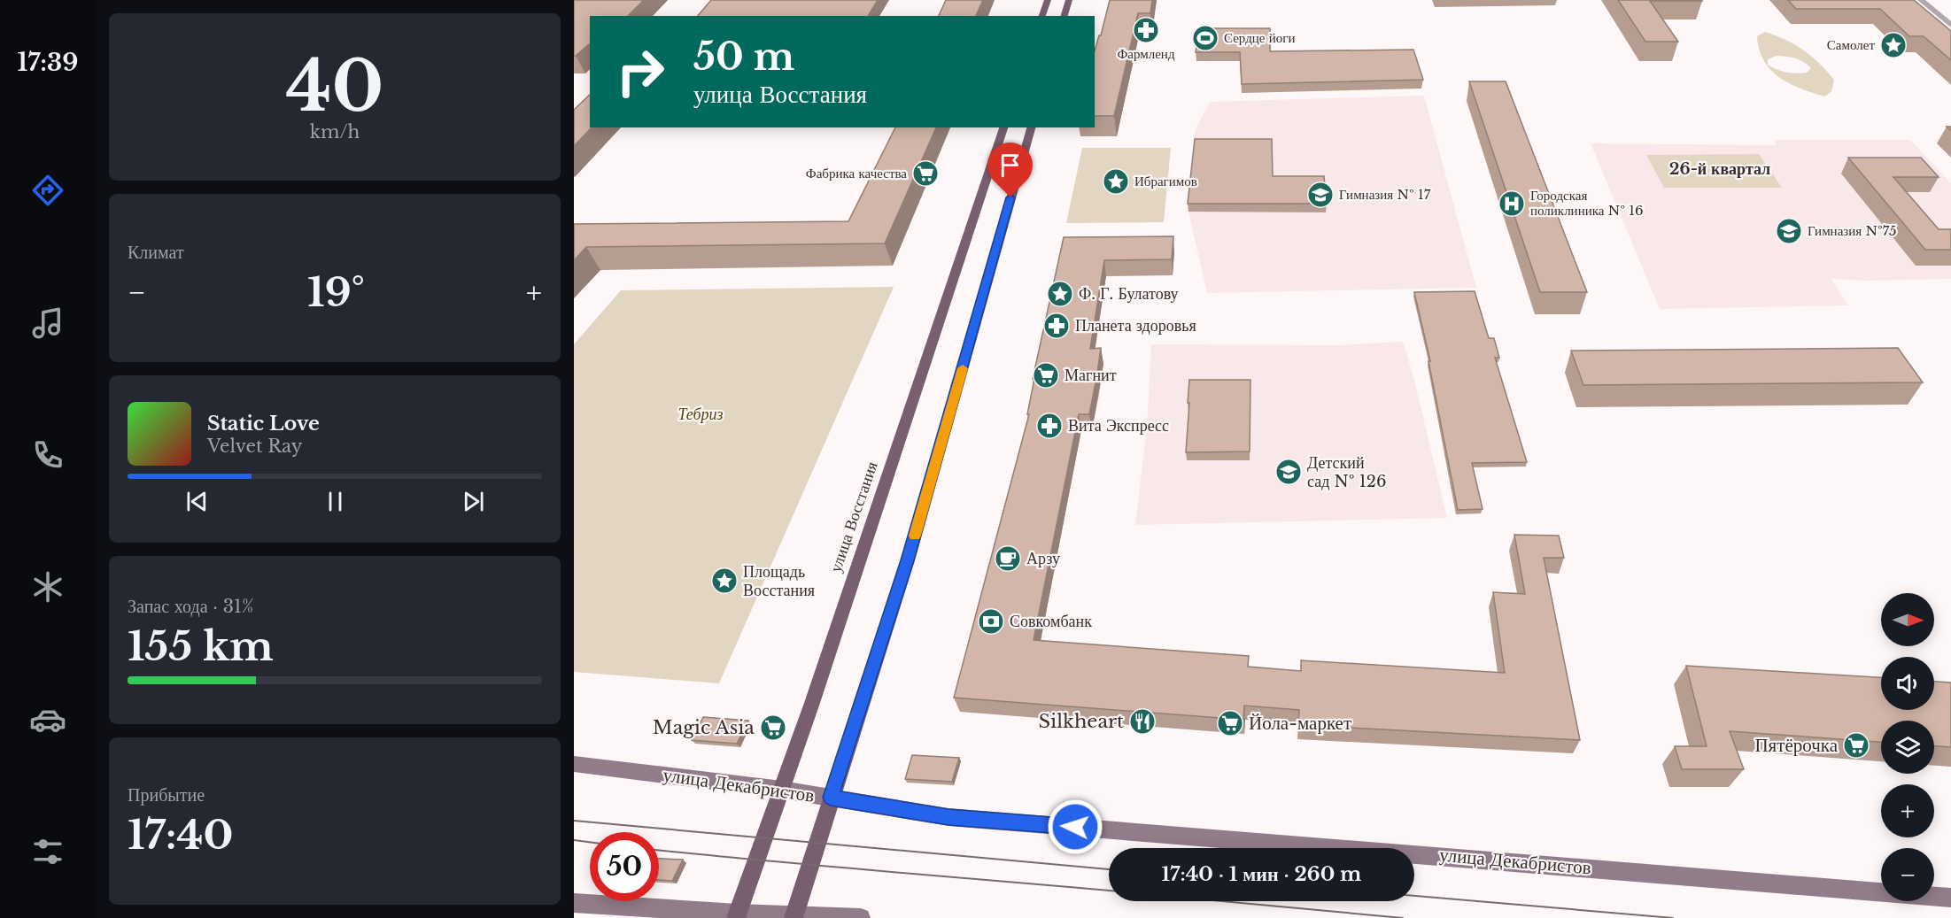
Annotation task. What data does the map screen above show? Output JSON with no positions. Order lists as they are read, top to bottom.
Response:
{
  "streets": {
    "main road": ["улица Восстания", "улица Декабристов"]
  },
  "crossings": [
    ["улица Восстания", "улица Декабристов"]
  ],
  "districts": ["26-й квартал"],
  "parks": ["Тебриз"],
  "places": {
    "pharmacy": ["Фармленд", "Планета здоровья", "Вита Экспресс"],
    "sports": ["Сердце йоги"],
    "place": [
      "Самолет",
      "Ибрагимов",
      "Ф. Г. Булатову",
      "Площадь Восстания"
    ],
    "supermarket": [
      "Фабрика качества",
      "Магнит",
      "Йола-маркет",
      "Magic Asia",
      "Пятёрочка"
    ],
    "school or university": ["Гимназия № 17", "Гимназия №75", "Детский сад № 126"],
    "hospital": ["Городская поликлиника № 16"],
    "cafe": ["Арзу"],
    "bank": ["Совкомбанк"],
    "restaurant": ["Silkheart"]
  },
  "north": "right",
  "page": {
    "tabs": "17:39",
    "tile": [
      ["40", "km/h"],
      "Климат",
      ["Запас хода · 31%", "155 km"],
      ["Прибытие", "17:40"]
    ],
    "turn": ["50 m", "улица Восстания"],
    "heat": ["−", "19°", "+"],
    "song": ["Static Love", "Velvet Ray"],
    "map_buttons": ["+", "−"],
    "limit": "50",
    "trip": "17:40 · 1 мин · 260 m"
  }
}
